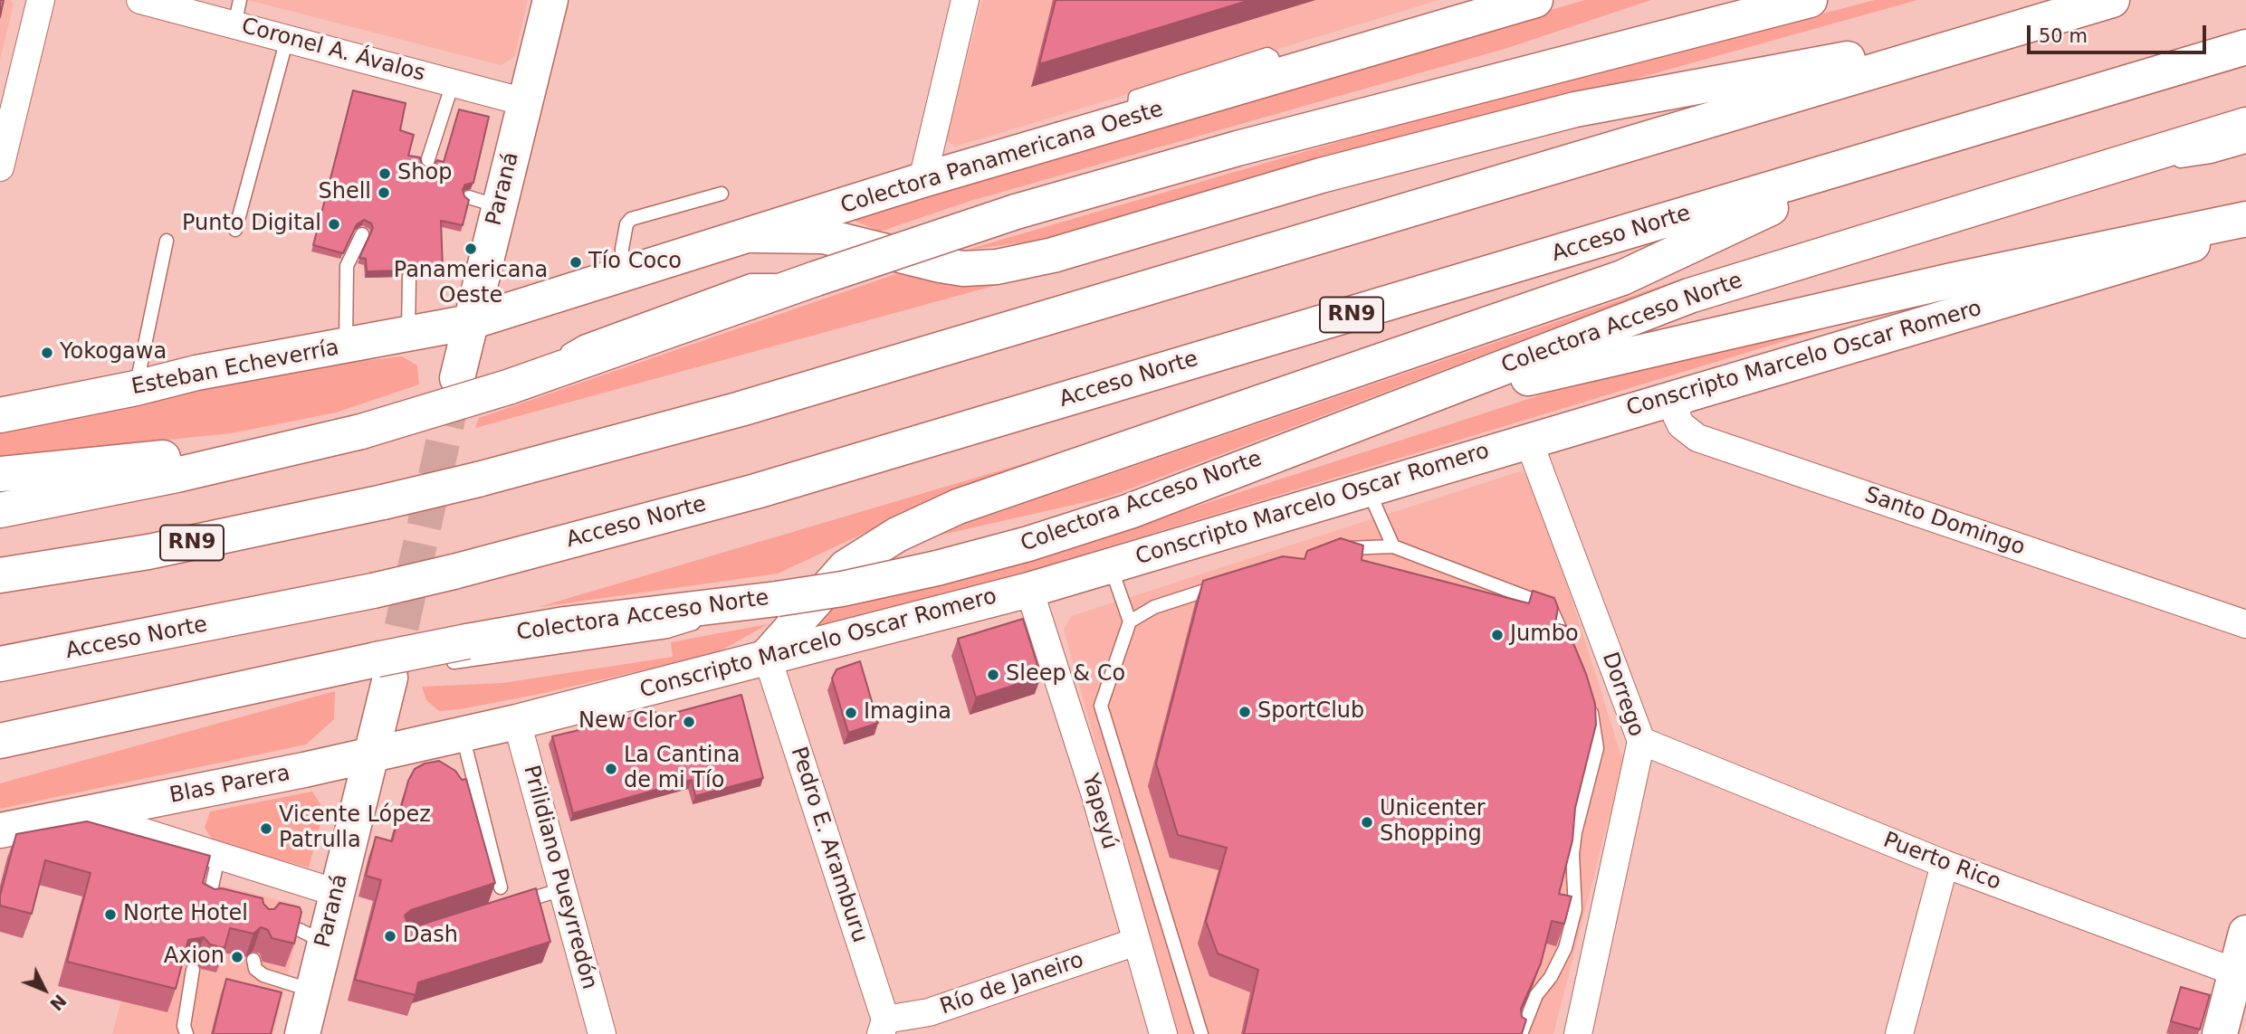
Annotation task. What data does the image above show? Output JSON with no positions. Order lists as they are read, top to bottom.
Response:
{
  "streets": {
    "main road": [
      "Colectora Panamericana Oeste",
      "Paraná",
      "Acceso Norte",
      "RN9",
      "Colectora Acceso Norte",
      "Conscripto Marcelo Oscar Romero",
      "Esteban Echeverría",
      "Blas Parera"
    ],
    "street": [
      "Coronel A. Ávalos",
      "Santo Domingo",
      "Dorrego",
      "Yapeyú",
      "Pedro E. Aramburu",
      "Puerto Rico",
      "Prilidiano Pueyrredón",
      "Río de Janeiro"
    ]
  },
  "crossings": [
    ["Coronel A. Ávalos", "Paraná"],
    ["Colectora Panamericana Oeste", "Paraná"],
    ["Colectora Panamericana Oeste", "Esteban Echeverría"],
    ["Paraná", "Conscripto Marcelo Oscar Romero"],
    ["Paraná", "Esteban Echeverría"],
    ["Paraná", "Blas Parera"],
    ["Conscripto Marcelo Oscar Romero", "Santo Domingo"],
    ["Conscripto Marcelo Oscar Romero", "Dorrego"],
    ["Conscripto Marcelo Oscar Romero", "Blas Parera"],
    ["Conscripto Marcelo Oscar Romero", "Yapeyú"],
    ["Conscripto Marcelo Oscar Romero", "Pedro E. Aramburu"],
    ["Conscripto Marcelo Oscar Romero", "Prilidiano Pueyrredón"],
    ["Dorrego", "Puerto Rico"],
    ["Yapeyú", "Río de Janeiro"],
    ["Pedro E. Aramburu", "Río de Janeiro"]
  ],
  "places": [
    "Shop",
    "Shell",
    "Punto Digital",
    "Panamericana Oeste",
    "Tío Coco",
    "Yokogawa",
    "Jumbo",
    "Sleep & Co",
    "SportClub",
    "Imagina",
    "New Clor",
    "La Cantina de mi Tío",
    "Unicenter Shopping",
    "Vicente López Patrulla",
    "Norte Hotel",
    "Dash",
    "Axion"
  ],
  "scale_bar": "50 m",
  "north": "bottom right"
}
